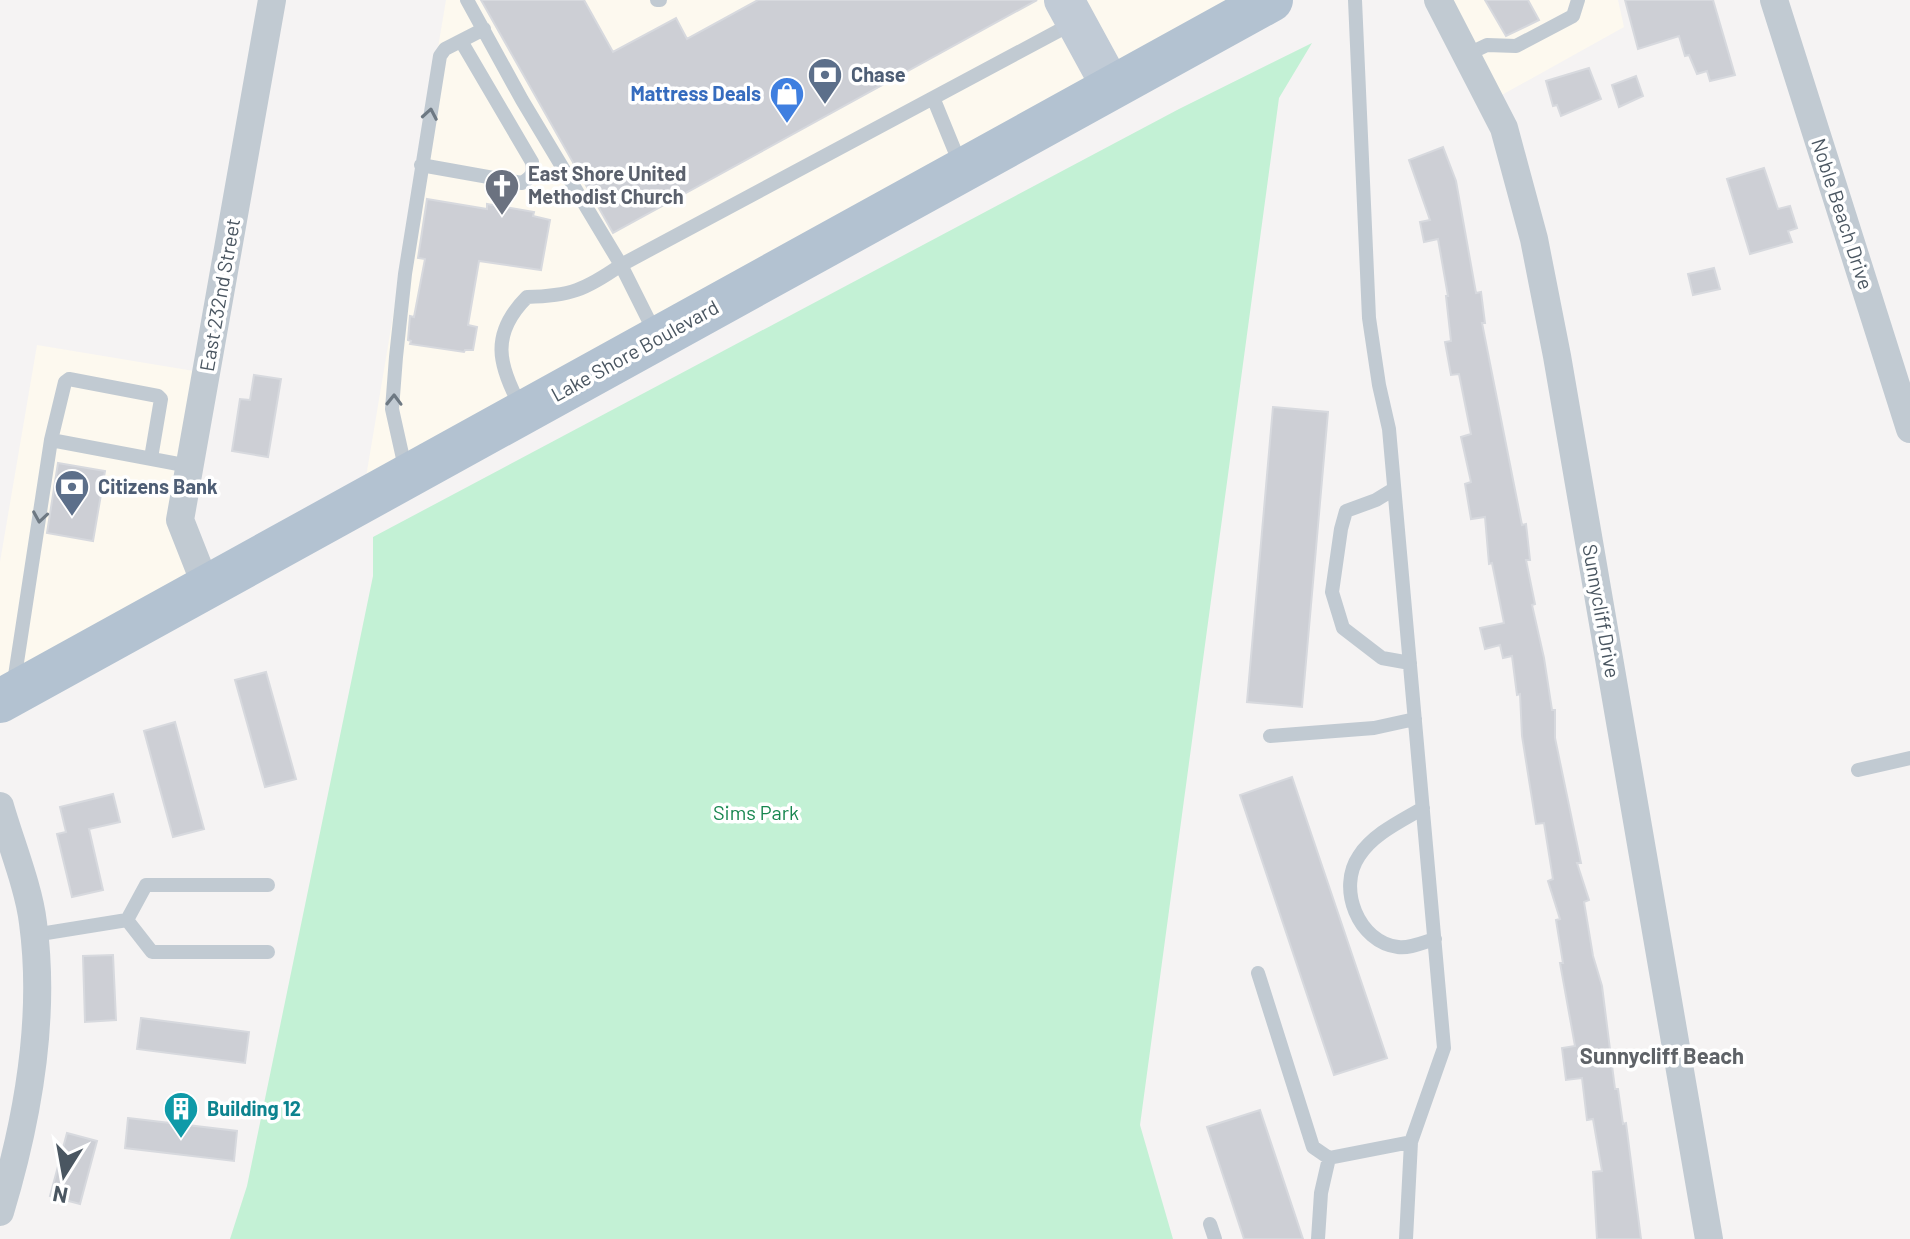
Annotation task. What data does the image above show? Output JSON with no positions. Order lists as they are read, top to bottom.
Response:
{
  "streets": {
    "main road": ["Lake Shore Boulevard"],
    "street": ["Noble Beach Drive", "East 232nd Street", "Sunnycliff Drive"]
  },
  "crossings": [
    ["East 232nd Street", "Lake Shore Boulevard"]
  ],
  "districts": ["Sunnycliff Beach"],
  "parks": ["Sims Park"],
  "places": {
    "bank": ["Chase", "Citizens Bank"],
    "shop": ["Mattress Deals"],
    "church": ["East Shore United Methodist Church"],
    "building": ["Building 12"]
  },
  "north": "bottom"
}
